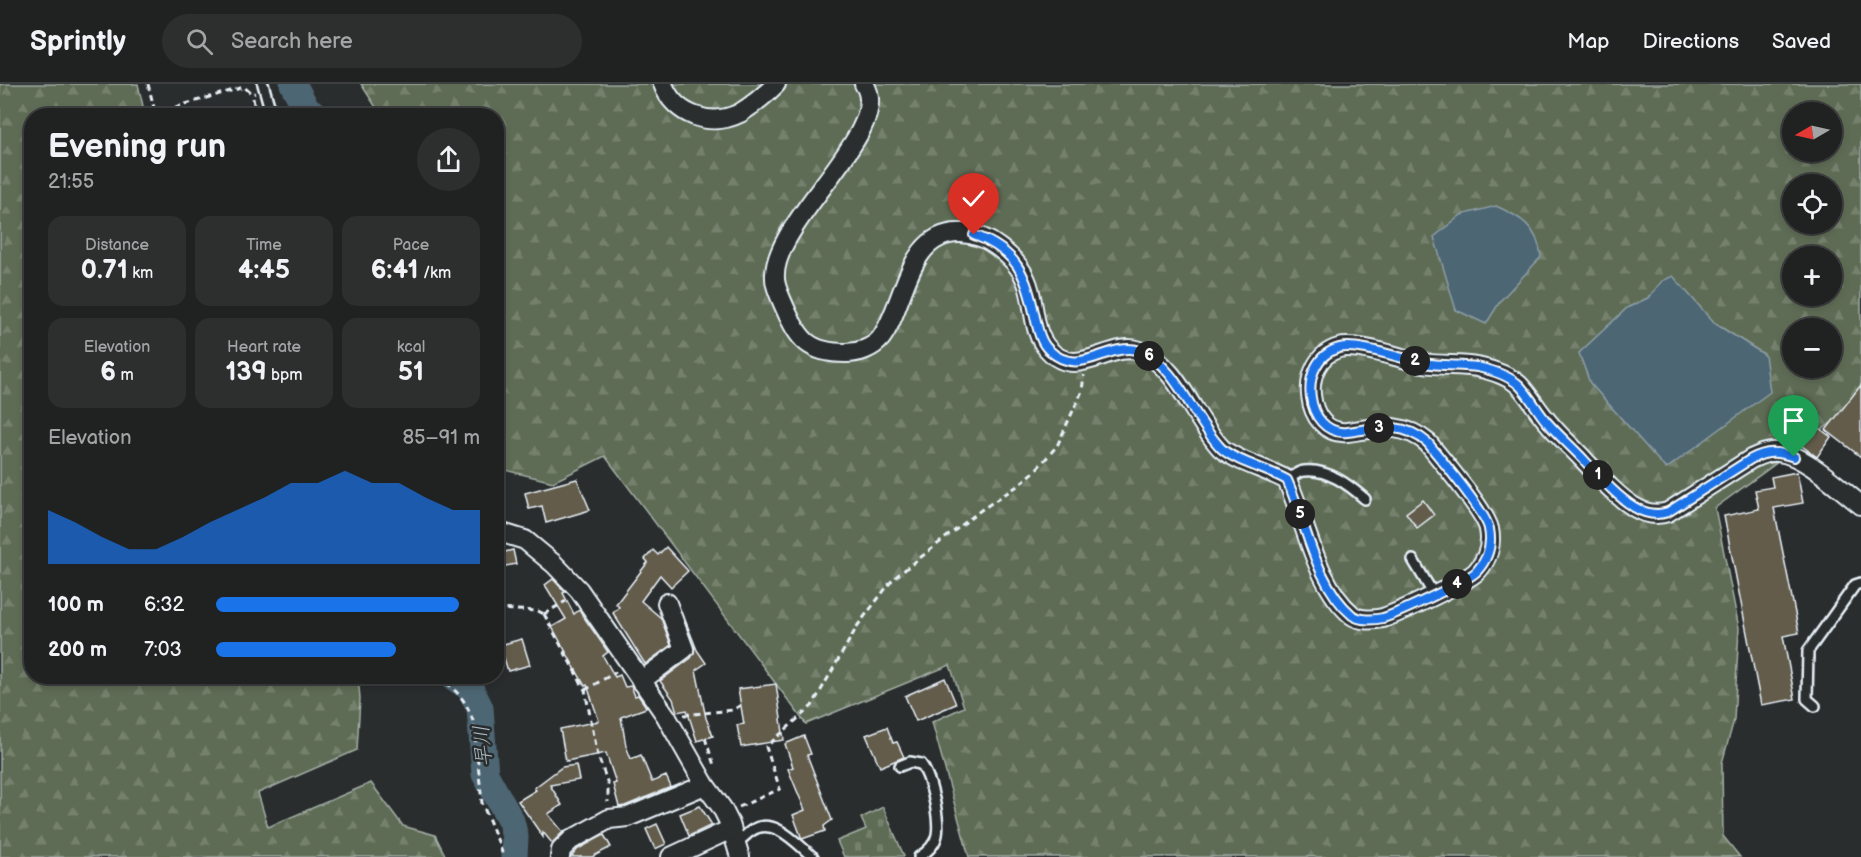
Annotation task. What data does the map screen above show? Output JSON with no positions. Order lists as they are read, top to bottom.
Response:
{
  "water": ["早川"],
  "north": "left",
  "page": {
    "header": "Sprintly",
    "search": "Search here",
    "nav": ["Map", "Directions", "Saved"],
    "map_buttons": ["+", "−"],
    "heading": ["Evening run", "21:55"],
    "stats": [
      ["Distance", "0.71 km"],
      ["Time", "4:45"],
      ["Pace", "6:41 /km"],
      ["Elevation", "6 m"],
      ["Heart rate", "139 bpm"],
      ["kcal", "51"]
    ],
    "pins": [
      "6",
      "2",
      "3",
      "1",
      "5",
      "4"
    ],
    "chart": ["Elevation", "85–91 m"],
    "list": [
      {
        "name": "100 m",
        "note": "6:32"
      },
      {
        "name": "200 m",
        "note": "7:03"
      }
    ]
  }
}
